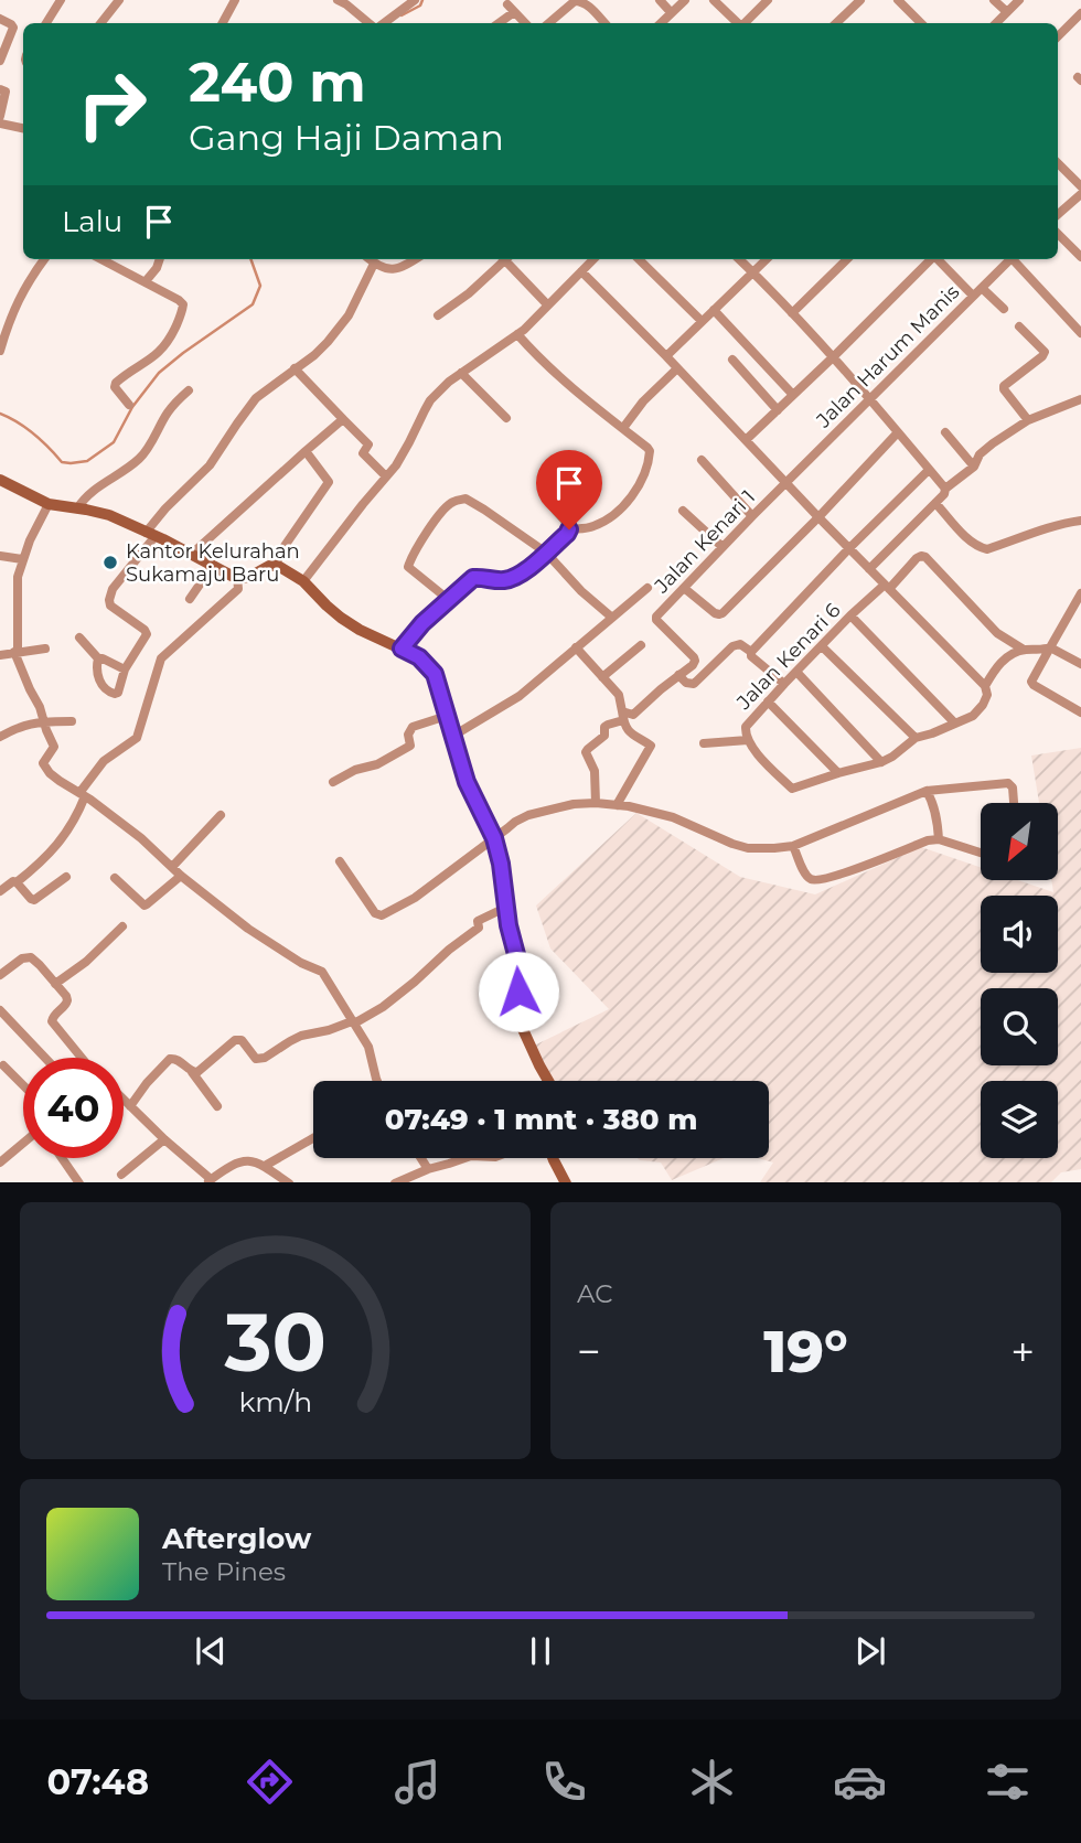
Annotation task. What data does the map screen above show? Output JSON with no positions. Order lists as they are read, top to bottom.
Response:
{
  "streets": {
    "street": ["Jalan Harum Manis", "Jalan Kenari 1", "Jalan Kenari 6"]
  },
  "crossings": [
    ["Jalan Harum Manis", "Jalan Kenari 1"]
  ],
  "places": ["Kantor Kelurahan Sukamaju Baru"],
  "north": "bottom left",
  "page": {
    "turn": ["240 m", "Gang Haji Daman"],
    "then": "Lalu",
    "limit": "40",
    "trip": "07:49 · 1 mnt · 380 m",
    "tile": "AC",
    "heat": ["−", "19°", "+"],
    "song": ["Afterglow", "The Pines"],
    "tabs": "07:48",
    "gauge": ["30", "km/h"]
  }
}
